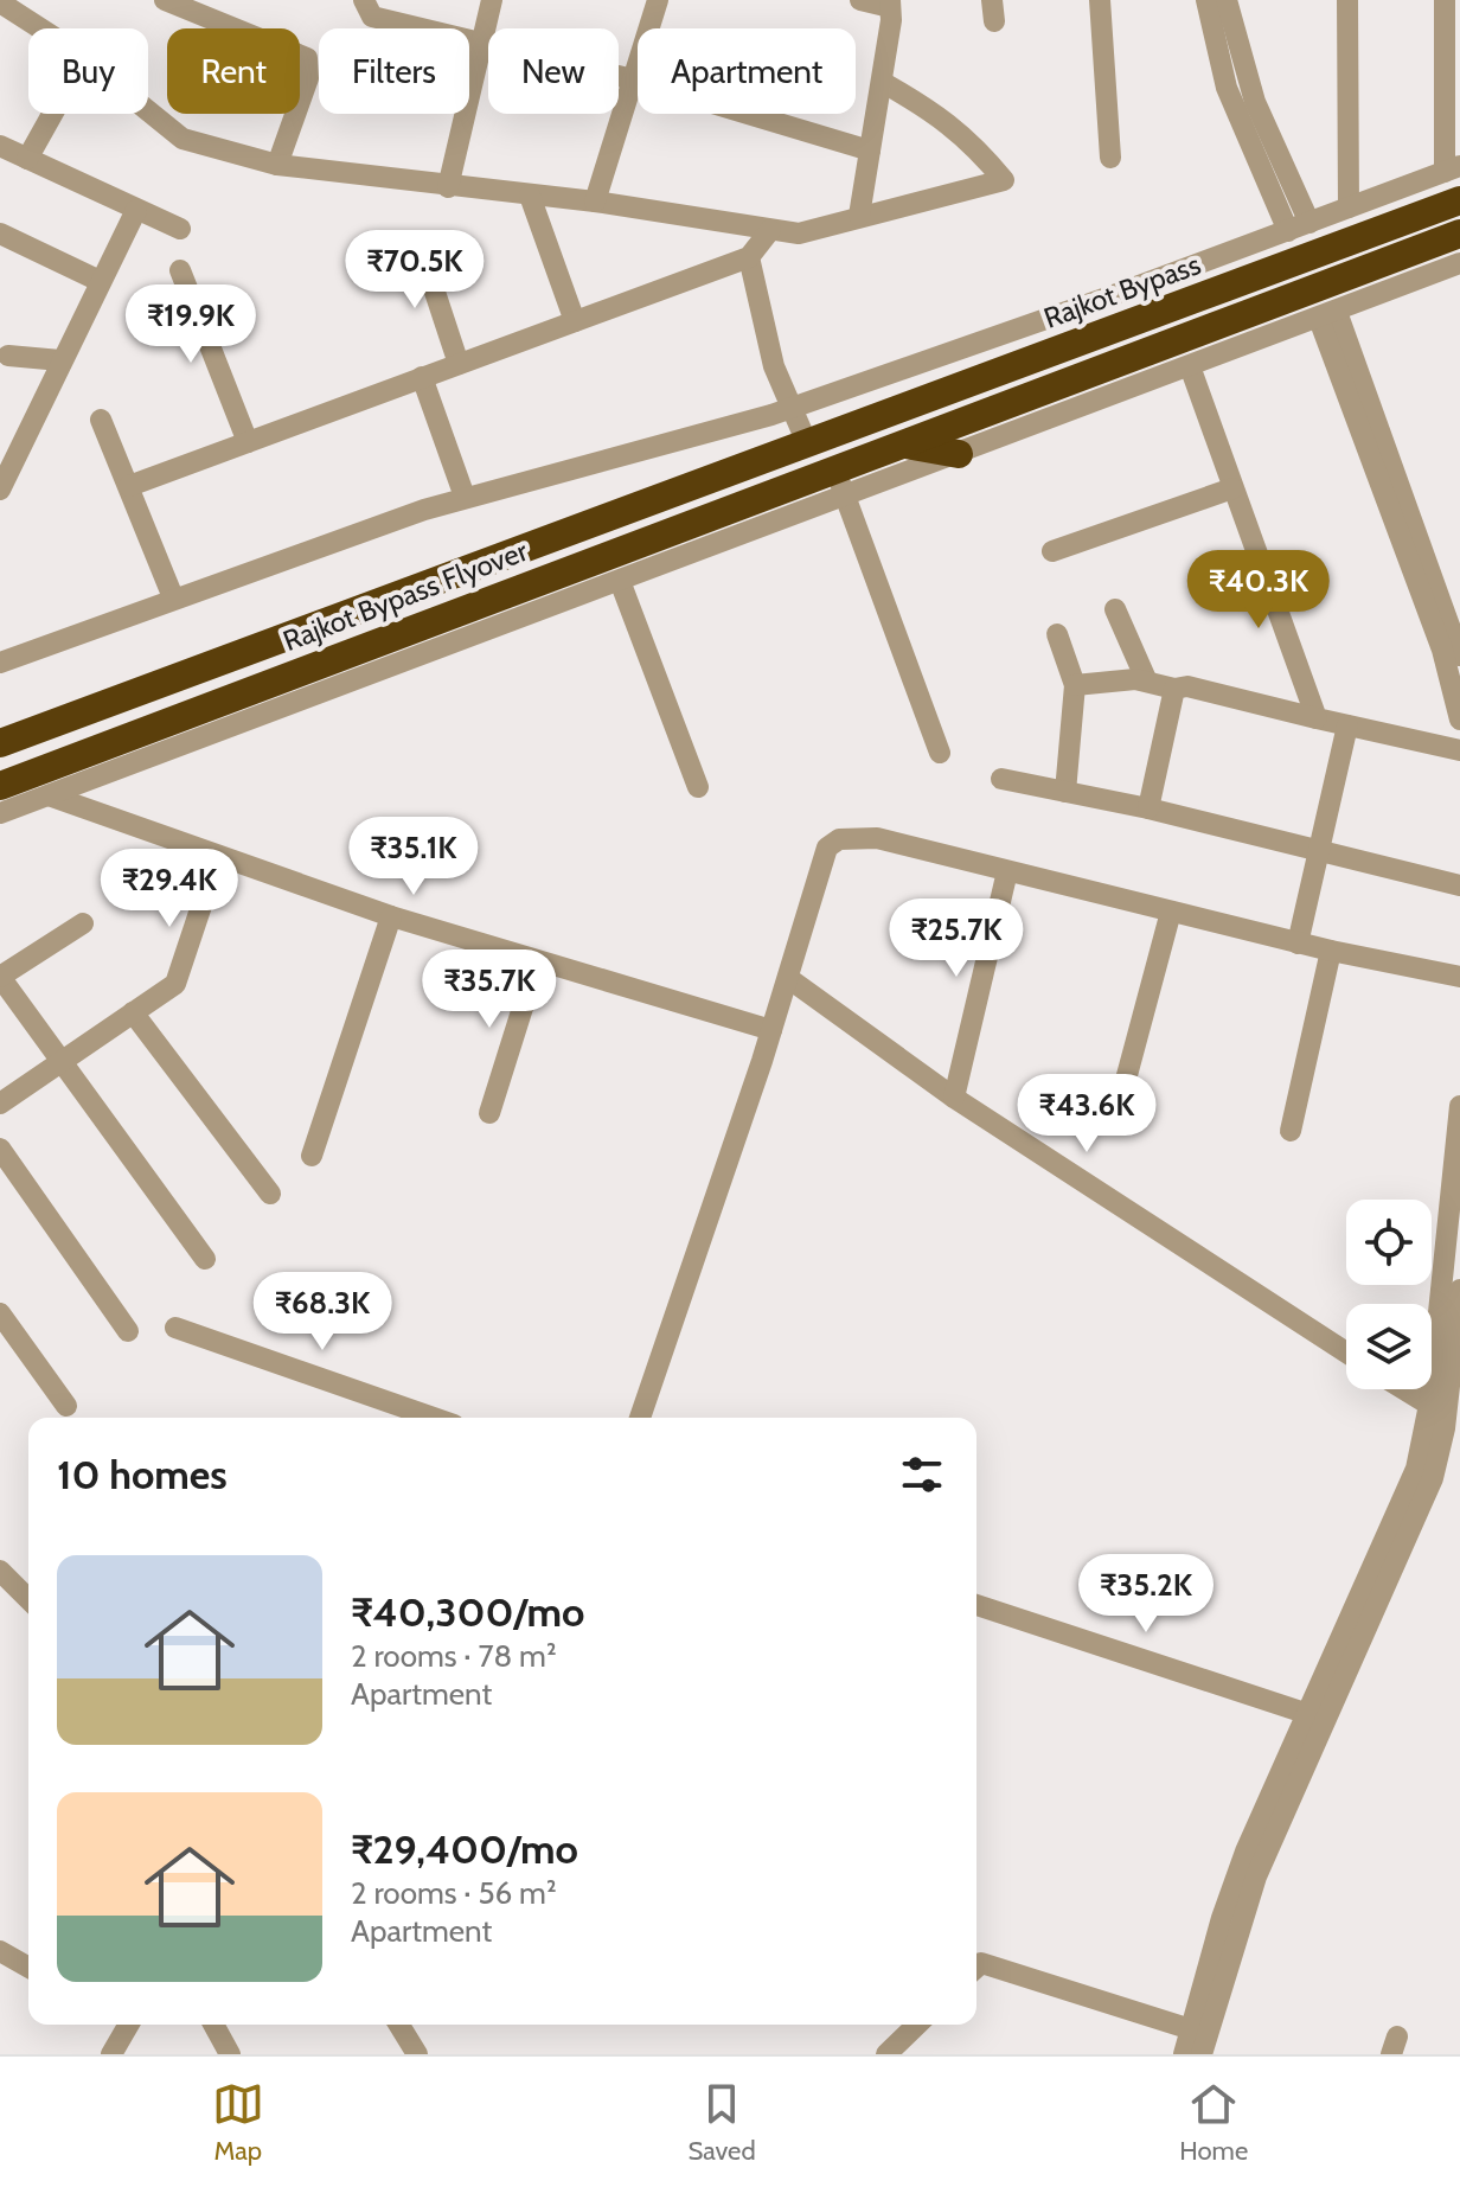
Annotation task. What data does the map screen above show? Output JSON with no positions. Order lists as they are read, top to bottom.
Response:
{
  "streets": {
    "highway": ["Rajkot Bypass", "Rajkot Bypass Flyover"]
  },
  "crossings": [
    ["Rajkot Bypass", "Rajkot Bypass Flyover"]
  ],
  "page": {
    "chip": [
      "Buy",
      "Rent",
      "Filters",
      "New",
      "Apartment"
    ],
    "price": [
      "₹70.5K",
      "₹19.9K",
      "₹40.3K",
      "₹35.1K",
      "₹29.4K",
      "₹25.7K",
      "₹35.7K",
      "₹43.6K",
      "₹68.3K",
      "₹35.2K"
    ],
    "heading": "10 homes",
    "list": [
      {
        "name": "₹40,300/mo",
        "note": "2 rooms · 78 m² · Apartment"
      },
      {
        "name": "₹29,400/mo",
        "note": "2 rooms · 56 m² · Apartment"
      }
    ],
    "tabs": ["Map", "Saved", "Home"]
  }
}
